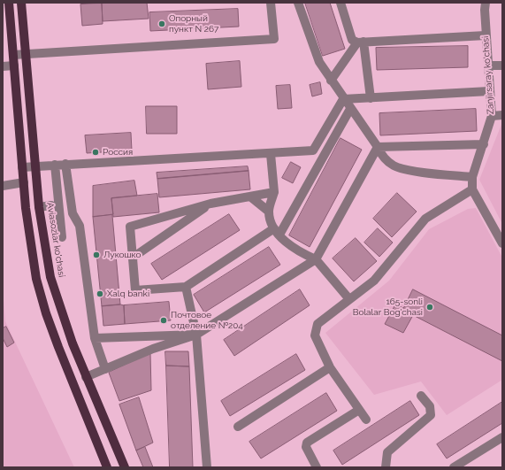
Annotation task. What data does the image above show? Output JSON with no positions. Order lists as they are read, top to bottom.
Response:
{
  "streets": {
    "main road": ["Aviasozlar ko'chasi"],
    "street": ["Zanjirsaray ko'chasi"]
  },
  "places": [
    "Опорный пункт N 267",
    "Россия",
    "Лукошко",
    "Xalq banki",
    "165-sonli Bolalar Bog'chasi",
    "Почтовое отделение №204"
  ]
}
